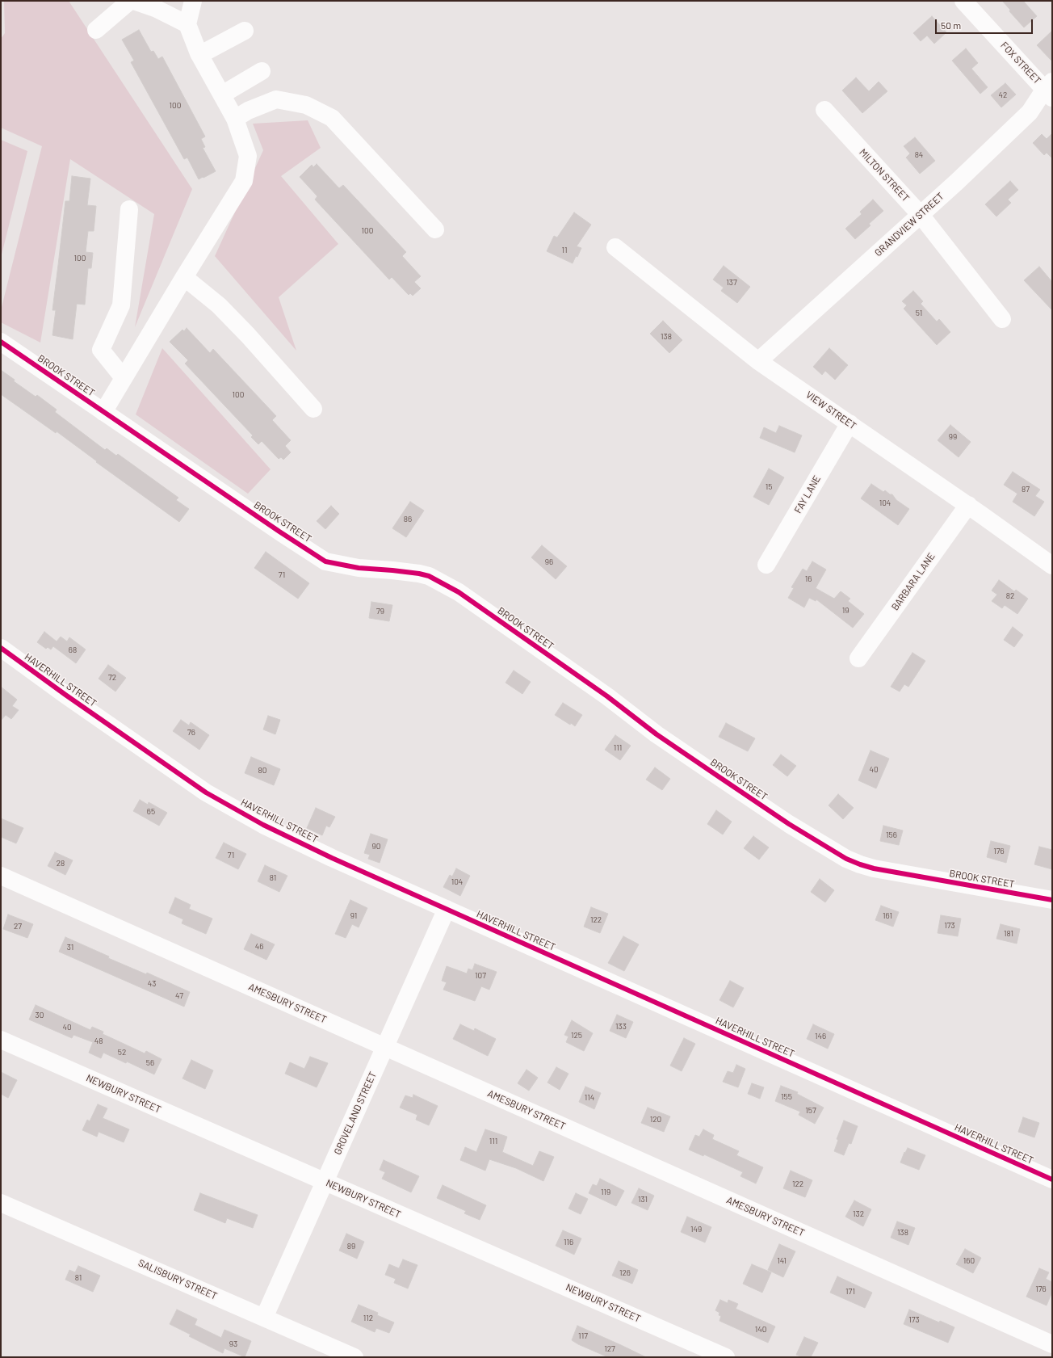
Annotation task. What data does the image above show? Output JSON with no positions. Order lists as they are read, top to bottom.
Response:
{
  "streets": {
    "street": [
      "FOX STREET",
      "MILTON STREET",
      "GRANDVIEW STREET",
      "BROOK STREET",
      "VIEW STREET",
      "FAY LANE",
      "BARBARA LANE",
      "HAVERHILL STREET",
      "AMESBURY STREET",
      "NEWBURY STREET",
      "GROVELAND STREET",
      "SALISBURY STREET"
    ]
  },
  "crossings": [
    ["FOX STREET", "GRANDVIEW STREET"],
    ["MILTON STREET", "GRANDVIEW STREET"],
    ["GRANDVIEW STREET", "VIEW STREET"],
    ["VIEW STREET", "FAY LANE"],
    ["VIEW STREET", "BARBARA LANE"],
    ["HAVERHILL STREET", "GROVELAND STREET"],
    ["AMESBURY STREET", "GROVELAND STREET"],
    ["NEWBURY STREET", "GROVELAND STREET"],
    ["GROVELAND STREET", "SALISBURY STREET"]
  ],
  "house_numbers": [
    "42",
    "100",
    "84",
    "100",
    "11",
    "100",
    "137",
    "51",
    "138",
    "100",
    "99",
    "15",
    "87",
    "104",
    "86",
    "96",
    "71",
    "16",
    "82",
    "19",
    "79",
    "68",
    "72",
    "76",
    "111",
    "40",
    "80",
    "65",
    "156",
    "90",
    "176",
    "71",
    "28",
    "81",
    "104",
    "91",
    "161",
    "122",
    "173",
    "27",
    "181",
    "46",
    "31",
    "107",
    "43",
    "47",
    "30",
    "133",
    "40",
    "125",
    "146",
    "48",
    "52",
    "56",
    "155",
    "114",
    "157",
    "120",
    "111",
    "122",
    "119",
    "131",
    "132",
    "149",
    "138",
    "116",
    "89",
    "141",
    "160",
    "126",
    "81",
    "176",
    "171",
    "112",
    "173",
    "140",
    "117",
    "93",
    "127"
  ],
  "scale_bar": "50 m"
}
